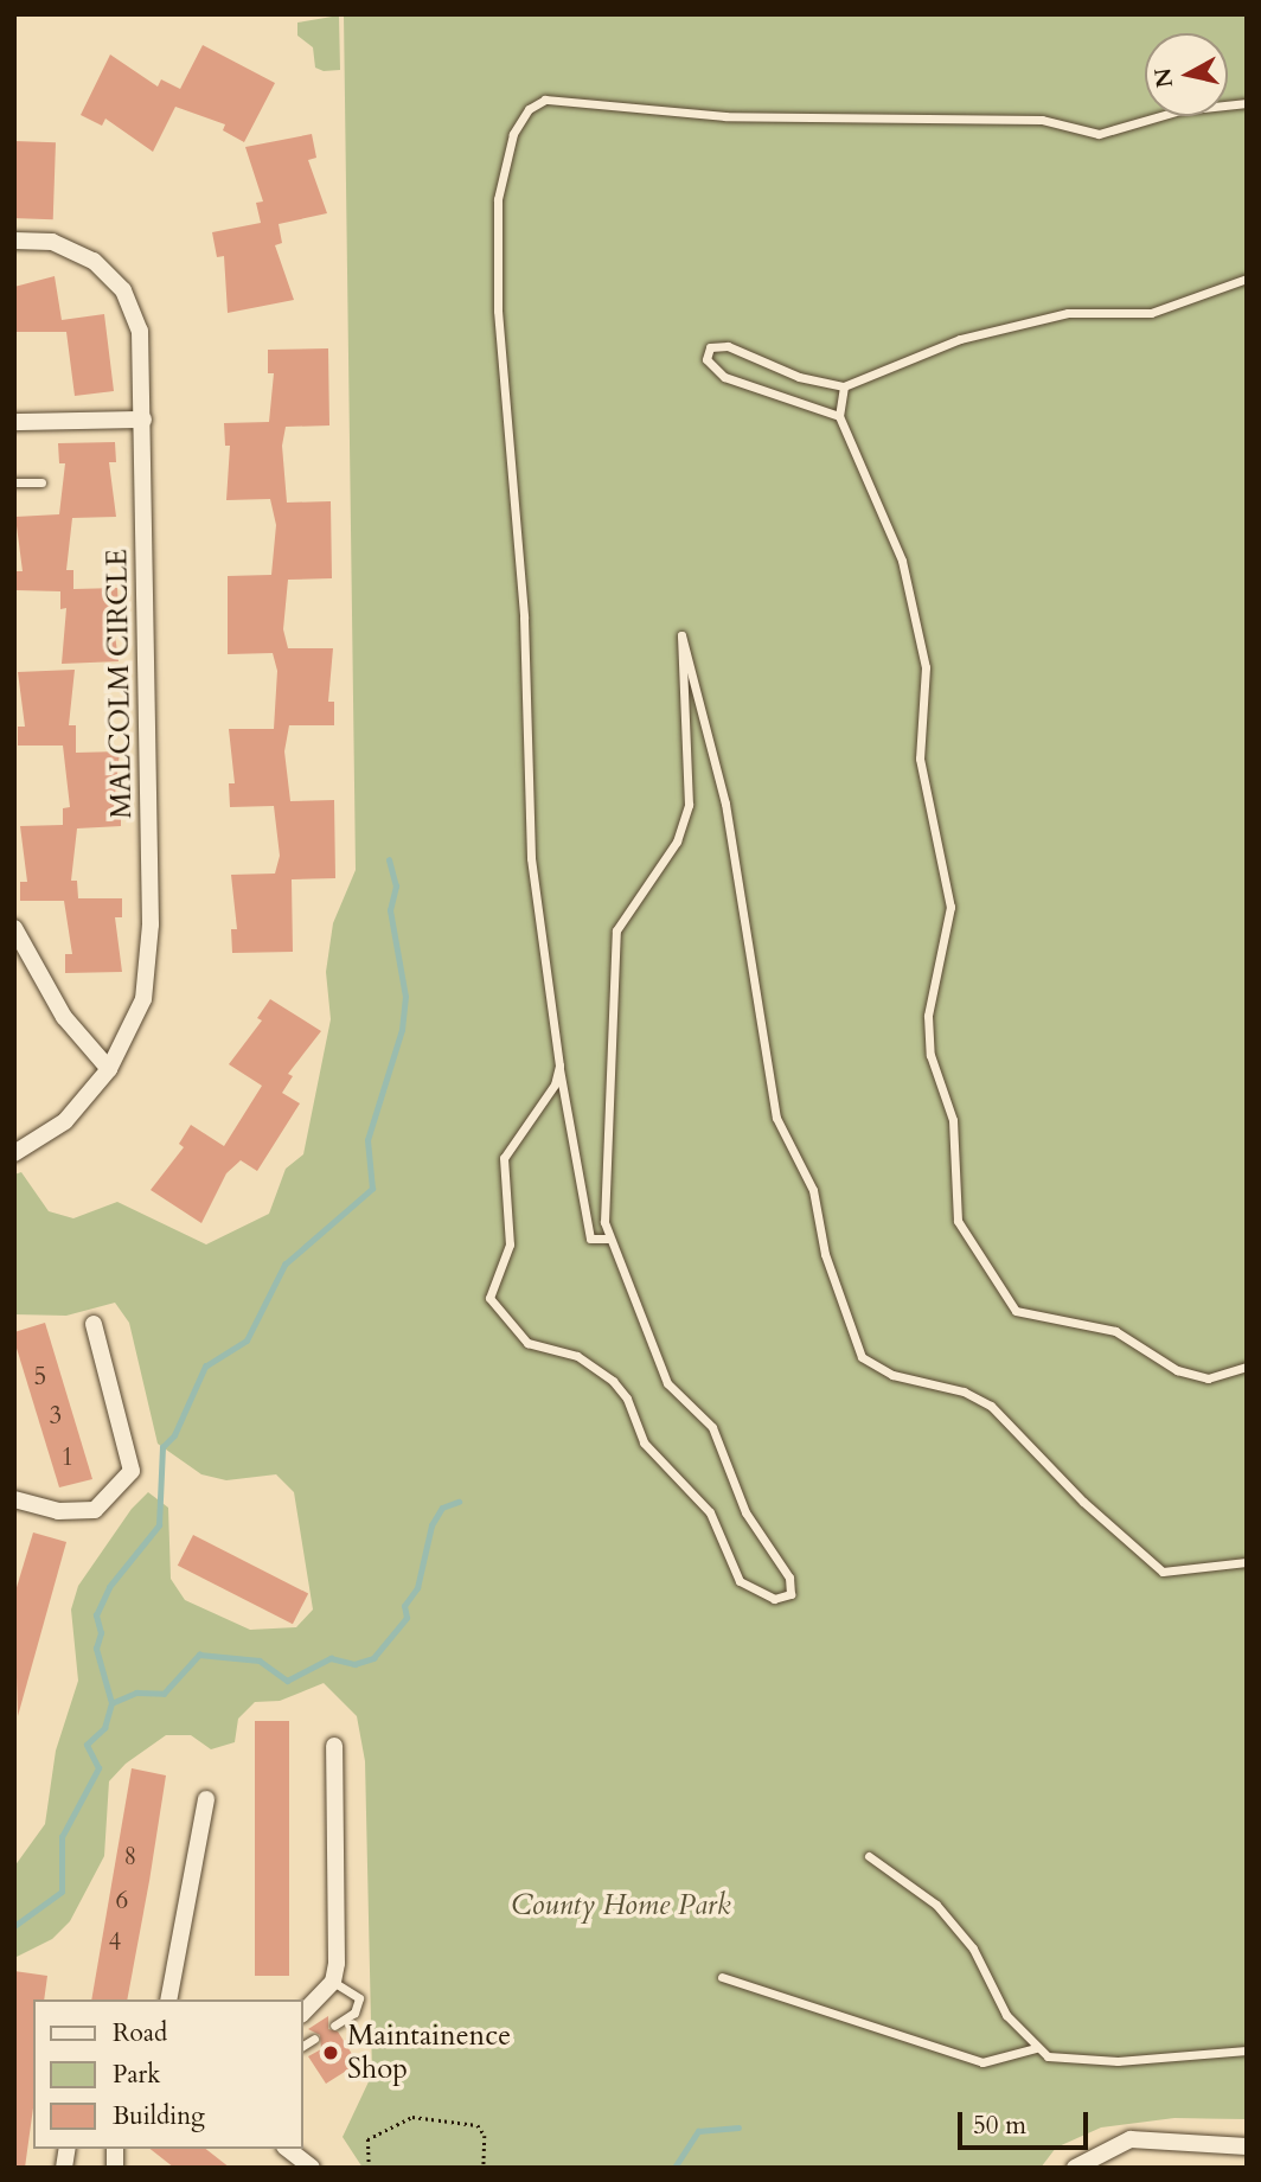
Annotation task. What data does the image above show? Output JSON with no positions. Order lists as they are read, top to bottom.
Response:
{
  "streets": {
    "street": ["MALCOLM CIRCLE"]
  },
  "parks": ["County Home Park"],
  "places": ["Maintainence Shop"],
  "house_numbers": [
    "5",
    "3",
    "1",
    "8",
    "6",
    "4"
  ],
  "legend": ["Road", "Park", "Building"],
  "scale_bar": "50 m",
  "north": "left"
}
